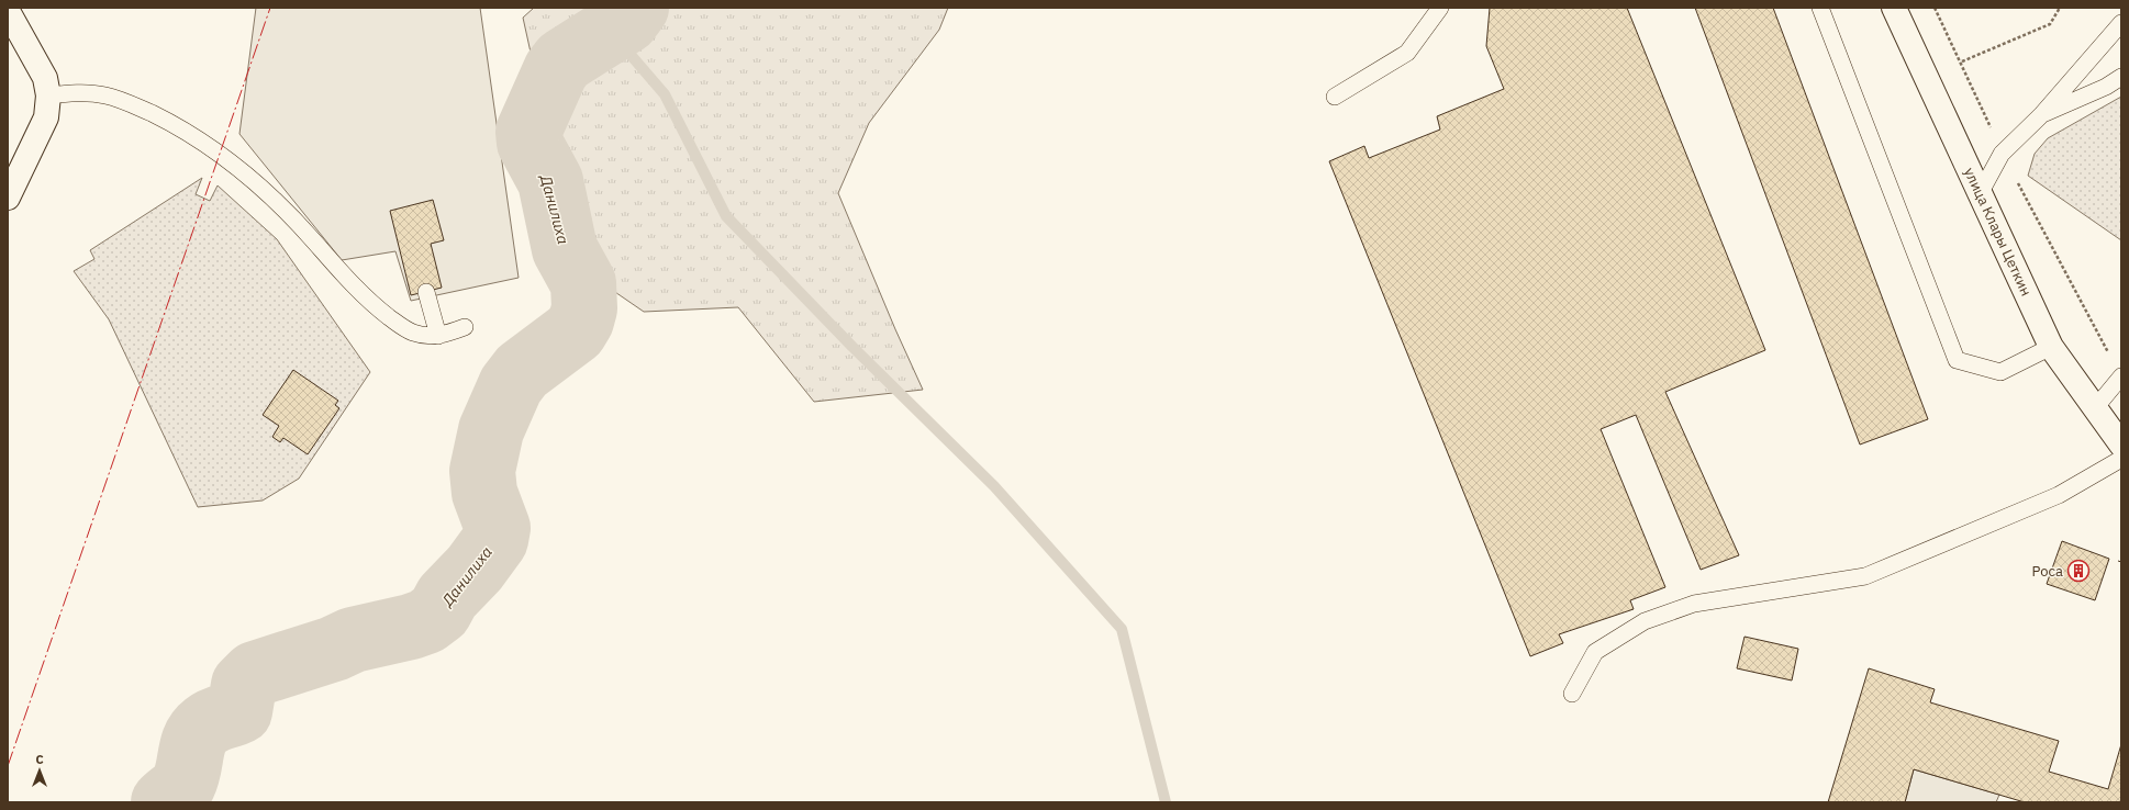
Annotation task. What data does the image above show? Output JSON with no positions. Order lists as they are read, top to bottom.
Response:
{
  "streets": {
    "street": ["улица Клары Цеткин"]
  },
  "water": ["Данилиха"],
  "places": {
    "building": ["Роса"]
  },
  "north": "top"
}
